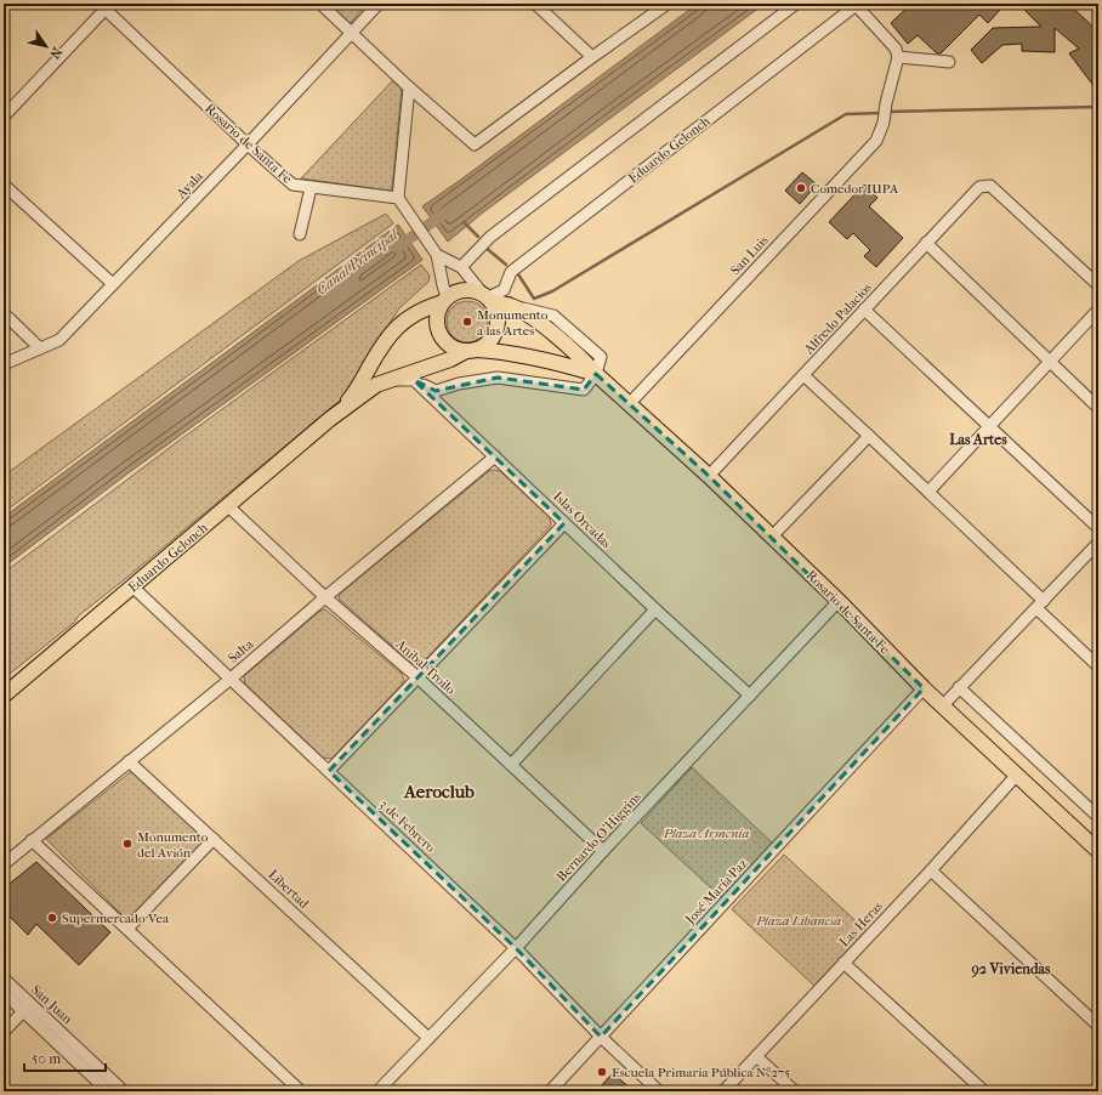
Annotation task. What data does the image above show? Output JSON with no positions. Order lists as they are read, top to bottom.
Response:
{
  "streets": {
    "main road": ["Rosario de Santa Fe", "Eduardo Gelonch"],
    "street": [
      "Ayala",
      "San Luis",
      "Alfredo Palacios",
      "Islas Orcadas",
      "Salta",
      "Anibal Troilo",
      "3 de Febrero",
      "Bernardo O'Higgins",
      "Libertad",
      "José María Paz",
      "Las Heras",
      "San Juan"
    ]
  },
  "crossings": [
    ["Rosario de Santa Fe", "Eduardo Gelonch"],
    ["Rosario de Santa Fe", "Ayala"],
    ["Rosario de Santa Fe", "San Luis"],
    ["Rosario de Santa Fe", "Alfredo Palacios"],
    ["Rosario de Santa Fe", "Bernardo O'Higgins"],
    ["Rosario de Santa Fe", "José María Paz"],
    ["Rosario de Santa Fe", "Las Heras"],
    ["Eduardo Gelonch", "Anibal Troilo"],
    ["Eduardo Gelonch", "3 de Febrero"],
    ["Islas Orcadas", "Salta"],
    ["Islas Orcadas", "Bernardo O'Higgins"],
    ["Salta", "Anibal Troilo"],
    ["Salta", "3 de Febrero"],
    ["Salta", "Libertad"],
    ["Anibal Troilo", "Bernardo O'Higgins"],
    ["3 de Febrero", "Bernardo O'Higgins"],
    ["3 de Febrero", "José María Paz"],
    ["Bernardo O'Higgins", "Libertad"]
  ],
  "districts": ["Las Artes", "Aeroclub", "92 Viviendas"],
  "water": ["Canal Principal"],
  "parks": ["Plaza Armenia", "Plaza Libanesa"],
  "places": [
    "Comedor IUPA",
    "Monumento a las Artes",
    "Monumento del Avión",
    "Supermercado Vea",
    "Escuela Primaria Pública N°275"
  ],
  "scale_bar": "50 m",
  "north": "bottom right"
}
